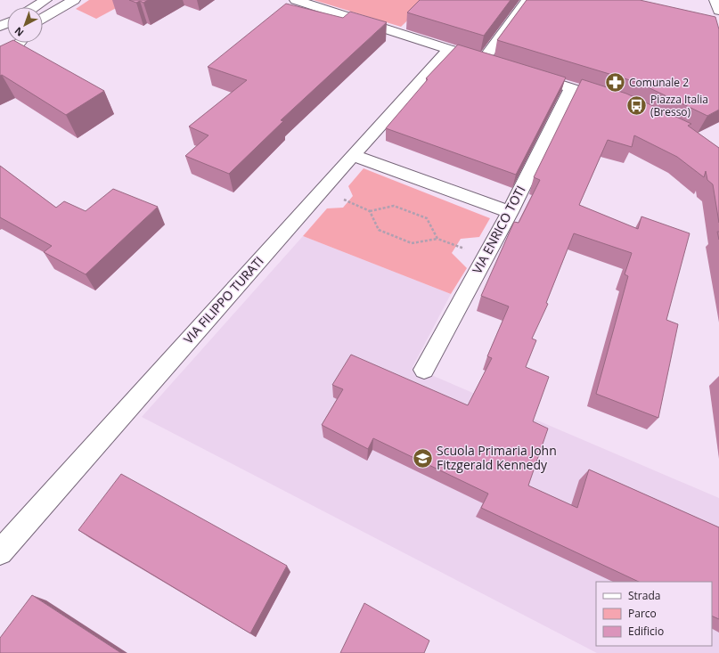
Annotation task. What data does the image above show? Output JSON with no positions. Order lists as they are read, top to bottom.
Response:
{
  "streets": {
    "street": ["VIA ENRICO TOTI", "VIA FILIPPO TURATI"]
  },
  "places": {
    "pharmacy": ["Comunale 2"],
    "bus stop": ["Piazza Italia (Bresso)"],
    "school or university": ["Scuola Primaria John Fitzgerald Kennedy"]
  },
  "legend": ["Strada", "Parco", "Edificio"],
  "north": "bottom left"
}
